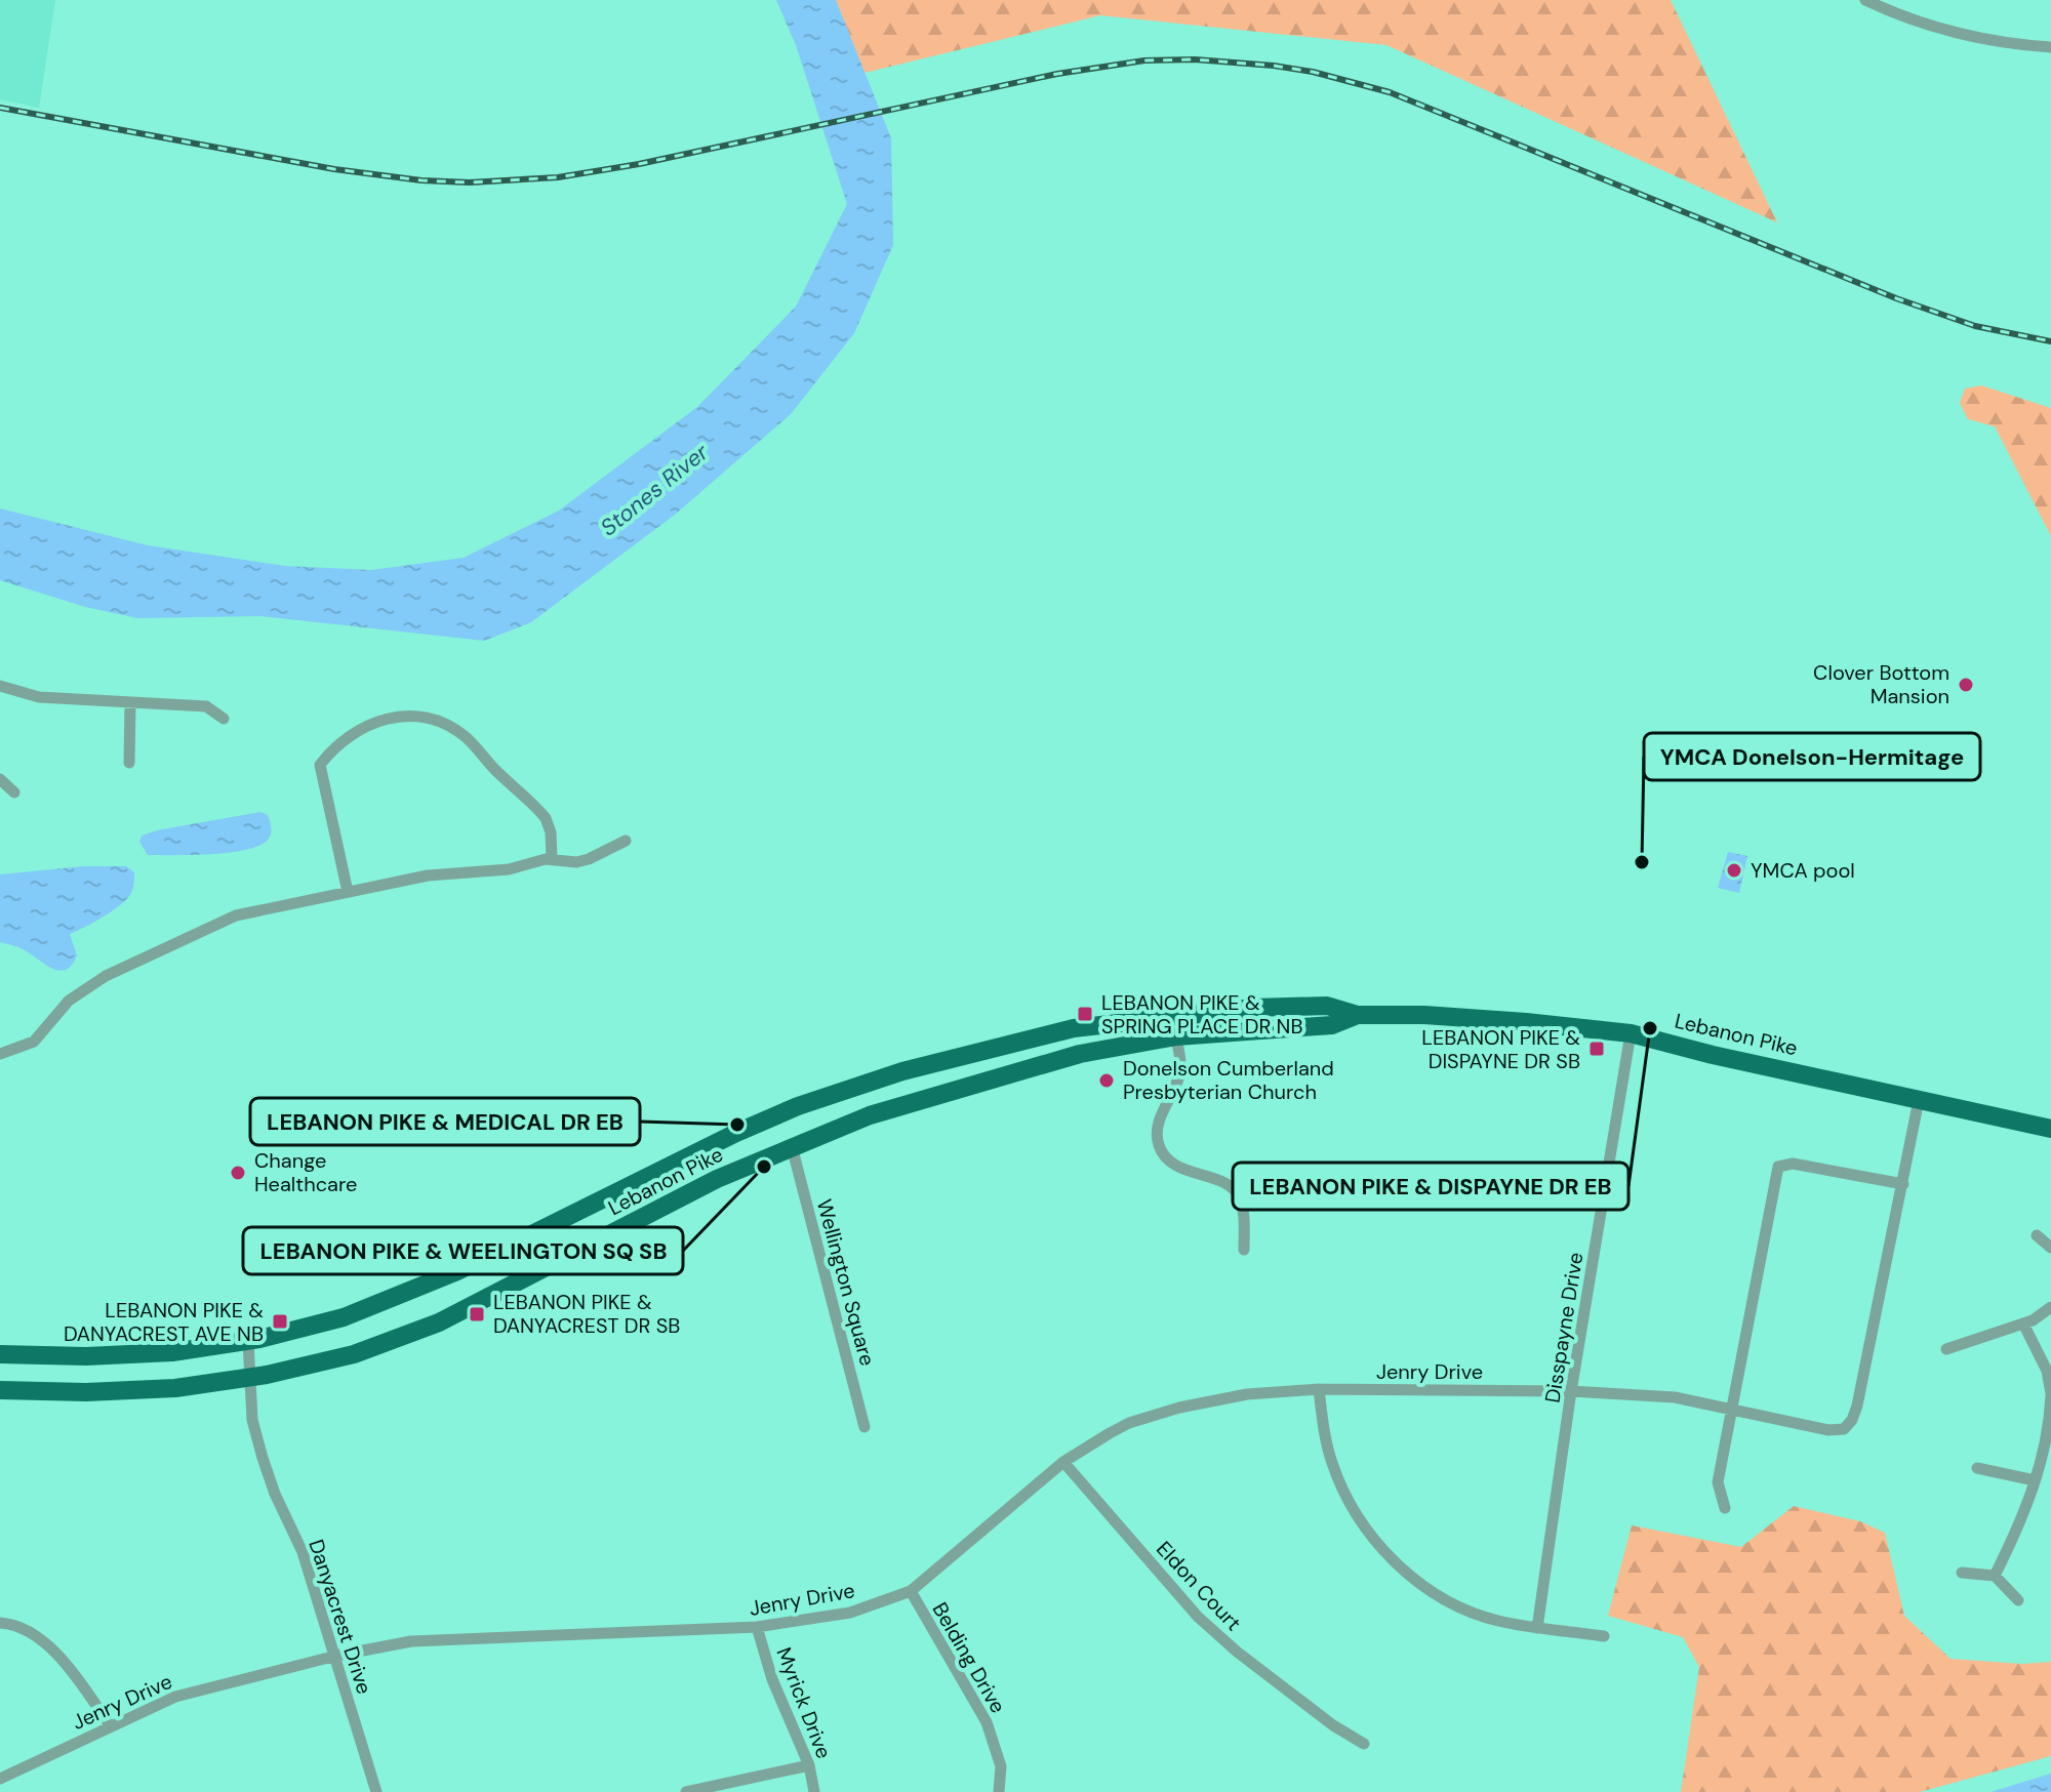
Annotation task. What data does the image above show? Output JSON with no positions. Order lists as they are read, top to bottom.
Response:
{
  "streets": {
    "main road": ["Lebanon Pike"],
    "street": [
      "Wellington Square",
      "Disspayne Drive",
      "Jenry Drive",
      "Eldon Court",
      "Danyacrest Drive",
      "Belding Drive",
      "Myrick Drive"
    ]
  },
  "crossings": [
    ["Lebanon Pike", "Wellington Square"],
    ["Lebanon Pike", "Disspayne Drive"],
    ["Lebanon Pike", "Danyacrest Drive"],
    ["Disspayne Drive", "Jenry Drive"],
    ["Jenry Drive", "Eldon Court"],
    ["Jenry Drive", "Danyacrest Drive"],
    ["Jenry Drive", "Belding Drive"],
    ["Jenry Drive", "Myrick Drive"]
  ],
  "water": ["Stones River"],
  "places": {
    "other": [
      "Clover Bottom Mansion",
      "YMCA Donelson-Hermitage",
      "YMCA pool",
      "LEBANON PIKE & DISPAYNE DR EB",
      "Donelson Cumberland Presbyterian Church",
      "LEBANON PIKE & MEDICAL DR EB",
      "LEBANON PIKE & WEELINGTON SQ SB",
      "Change Healthcare"
    ],
    "transit": [
      "LEBANON PIKE & SPRING PLACE DR NB",
      "LEBANON PIKE & DISPAYNE DR SB",
      "LEBANON PIKE & DANYACREST DR SB",
      "LEBANON PIKE & DANYACREST AVE NB"
    ]
  }
}
